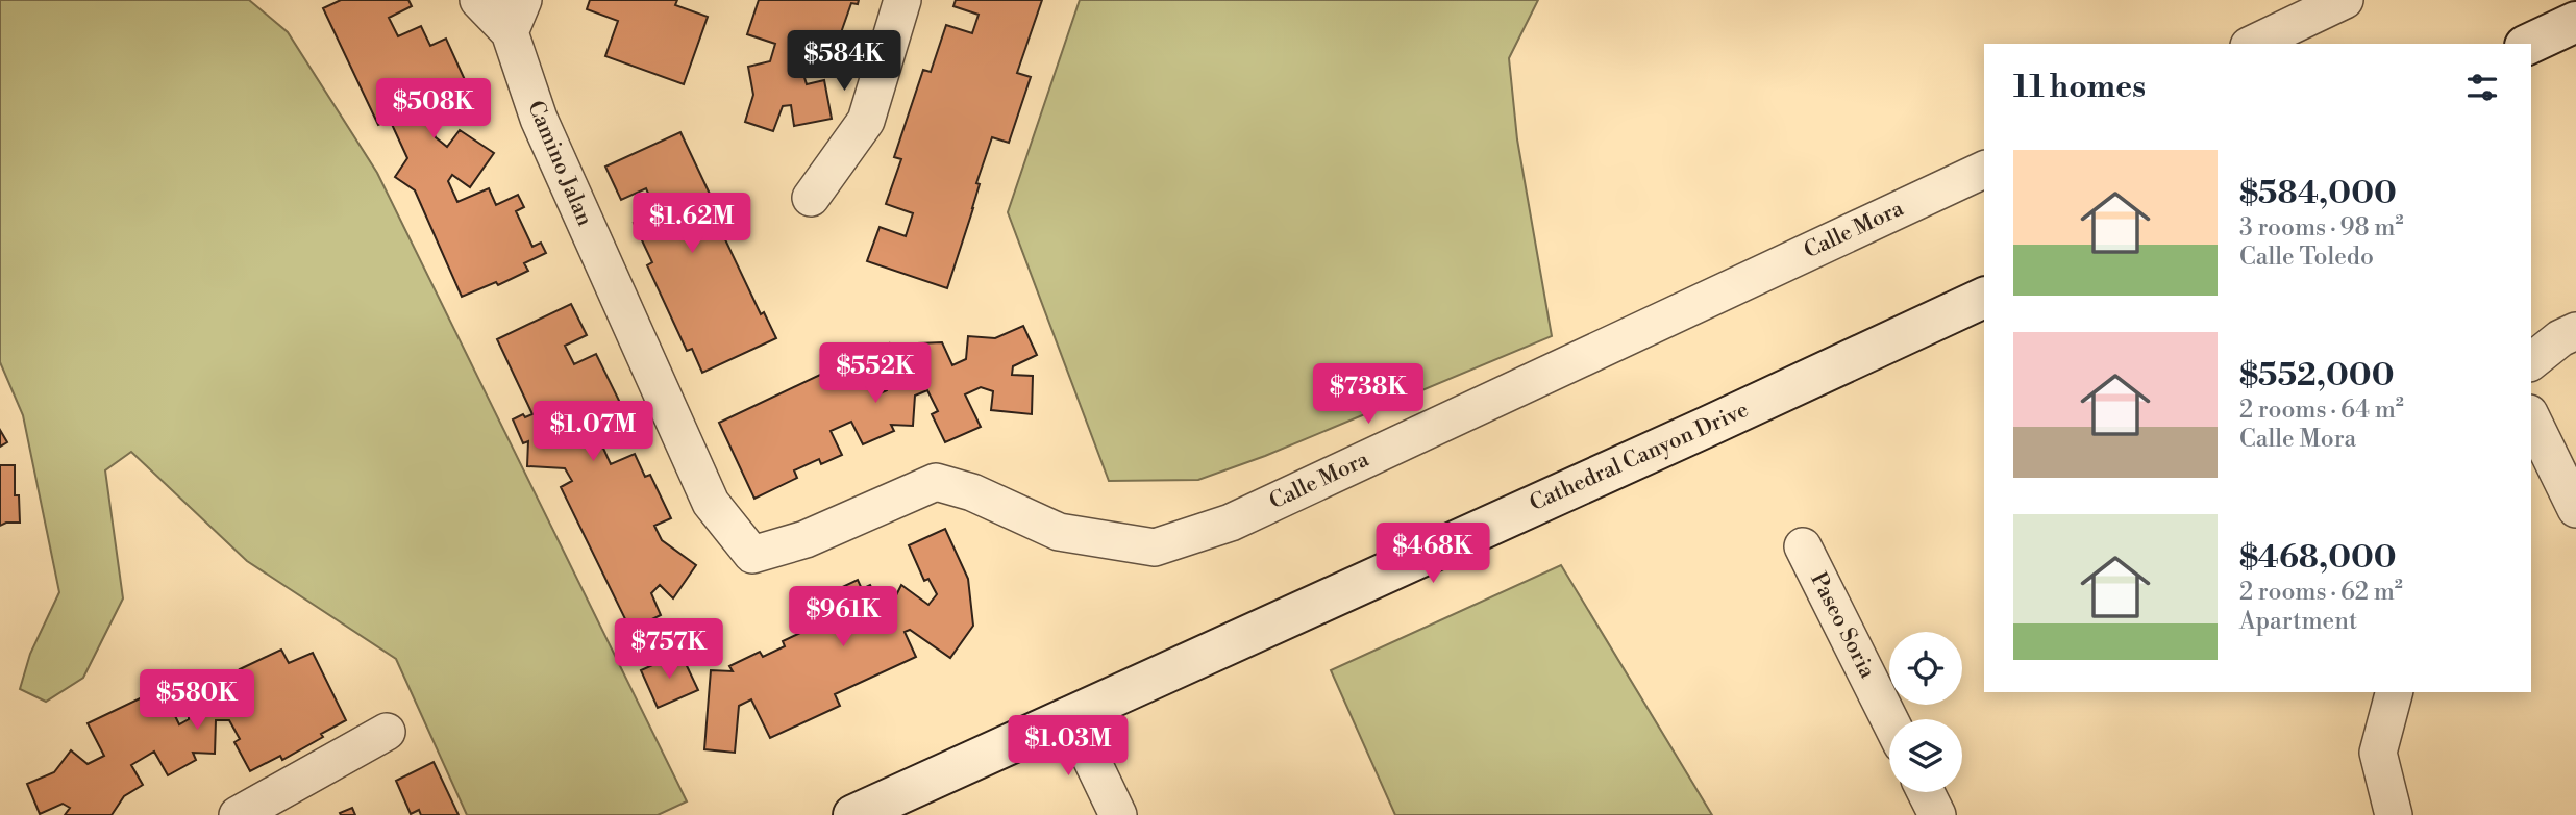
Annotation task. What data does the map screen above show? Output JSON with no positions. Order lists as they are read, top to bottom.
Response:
{
  "streets": {
    "street": [
      "Camino Jalan",
      "Calle Mora",
      "Cathedral Canyon Drive",
      "Paseo Soria"
    ]
  },
  "crossings": [
    ["Camino Jalan", "Calle Mora"]
  ],
  "page": {
    "price": [
      "$584K",
      "$508K",
      "$1.62M",
      "$552K",
      "$738K",
      "$1.07M",
      "$468K",
      "$961K",
      "$757K",
      "$580K",
      "$1.03M"
    ],
    "heading": "11 homes",
    "list": [
      {
        "name": "$584,000",
        "note": "3 rooms · 98 m² · Calle Toledo"
      },
      {
        "name": "$552,000",
        "note": "2 rooms · 64 m² · Calle Mora"
      },
      {
        "name": "$468,000",
        "note": "2 rooms · 62 m² · Apartment"
      }
    ]
  }
}
